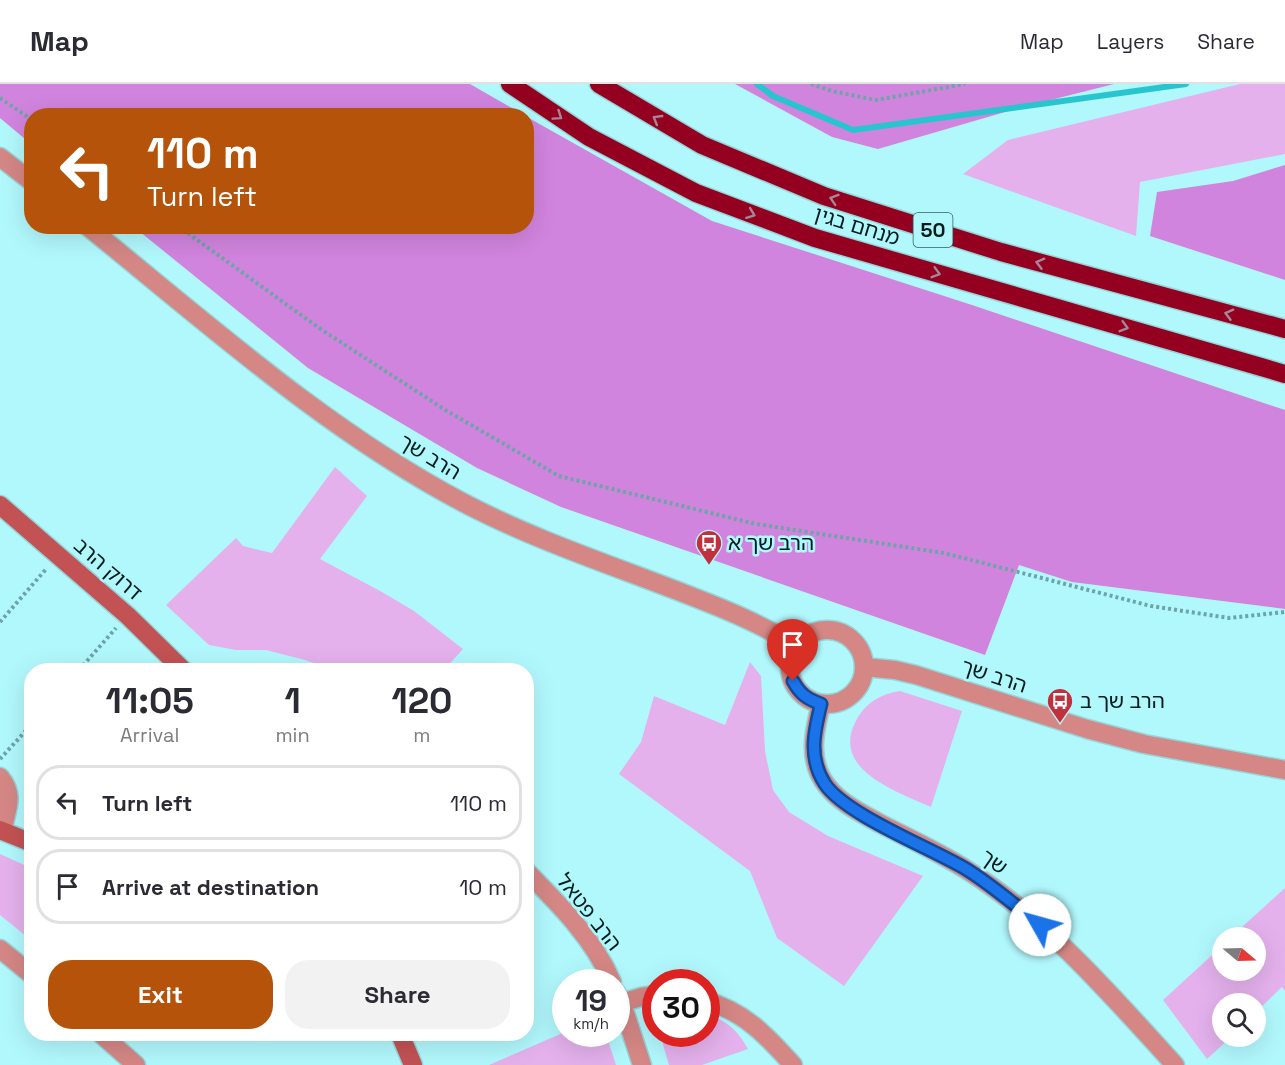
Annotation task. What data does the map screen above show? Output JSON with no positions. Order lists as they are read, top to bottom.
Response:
{
  "streets": {
    "highway": ["מנחם בגין", "50"],
    "street": [
      "הרב שך",
      "דרוק הרב",
      "שך",
      "הרב פטאל"
    ]
  },
  "crossings": [
    ["הרב שך", "שך"]
  ],
  "places": {
    "bus stop": ["הרב שך א", "הרב שך ב"]
  },
  "north": "right",
  "page": {
    "header": "Map",
    "nav": ["Map", "Layers", "Share"],
    "turn": ["110 m", "Turn left"],
    "eta": [
      "11:05",
      "Arrival",
      "1",
      "min",
      "120",
      "m"
    ],
    "list": [
      {
        "name": "Turn left",
        "value": "110 m"
      },
      {
        "name": "Arrive at destination",
        "value": "10 m"
      }
    ],
    "buttons": ["Exit", "Share"],
    "speed": "19 km/h",
    "limit": "30"
  }
}
